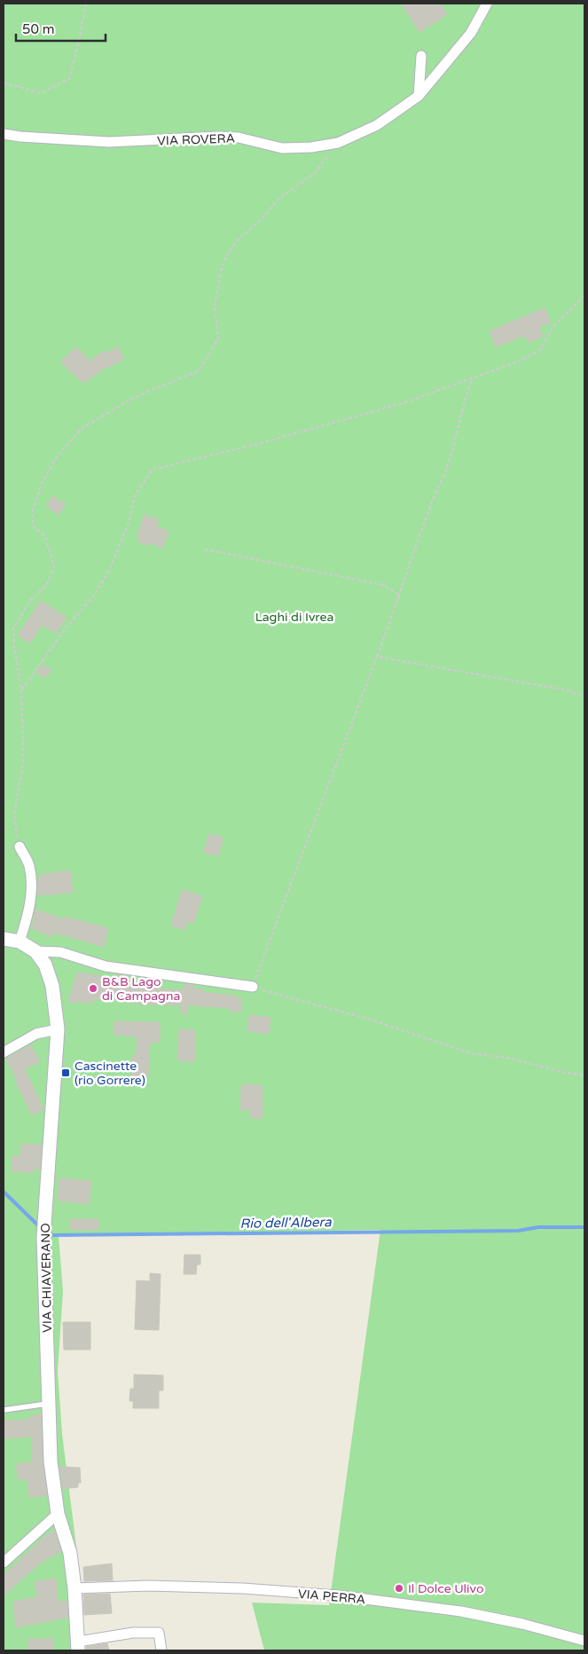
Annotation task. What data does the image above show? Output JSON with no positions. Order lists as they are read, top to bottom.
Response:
{
  "streets": {
    "street": ["VIA ROVERA", "VIA CHIAVERANO", "VIA PERRA"]
  },
  "crossings": [
    ["VIA CHIAVERANO", "VIA PERRA"]
  ],
  "water": ["Rio dell'Albera"],
  "parks": ["Laghi di Ivrea"],
  "places": {
    "other": ["B&B Lago di Campagna", "Il Dolce Ulivo"],
    "transit": ["Cascinette (rio Gorrere)"]
  },
  "scale_bar": "50 m"
}
